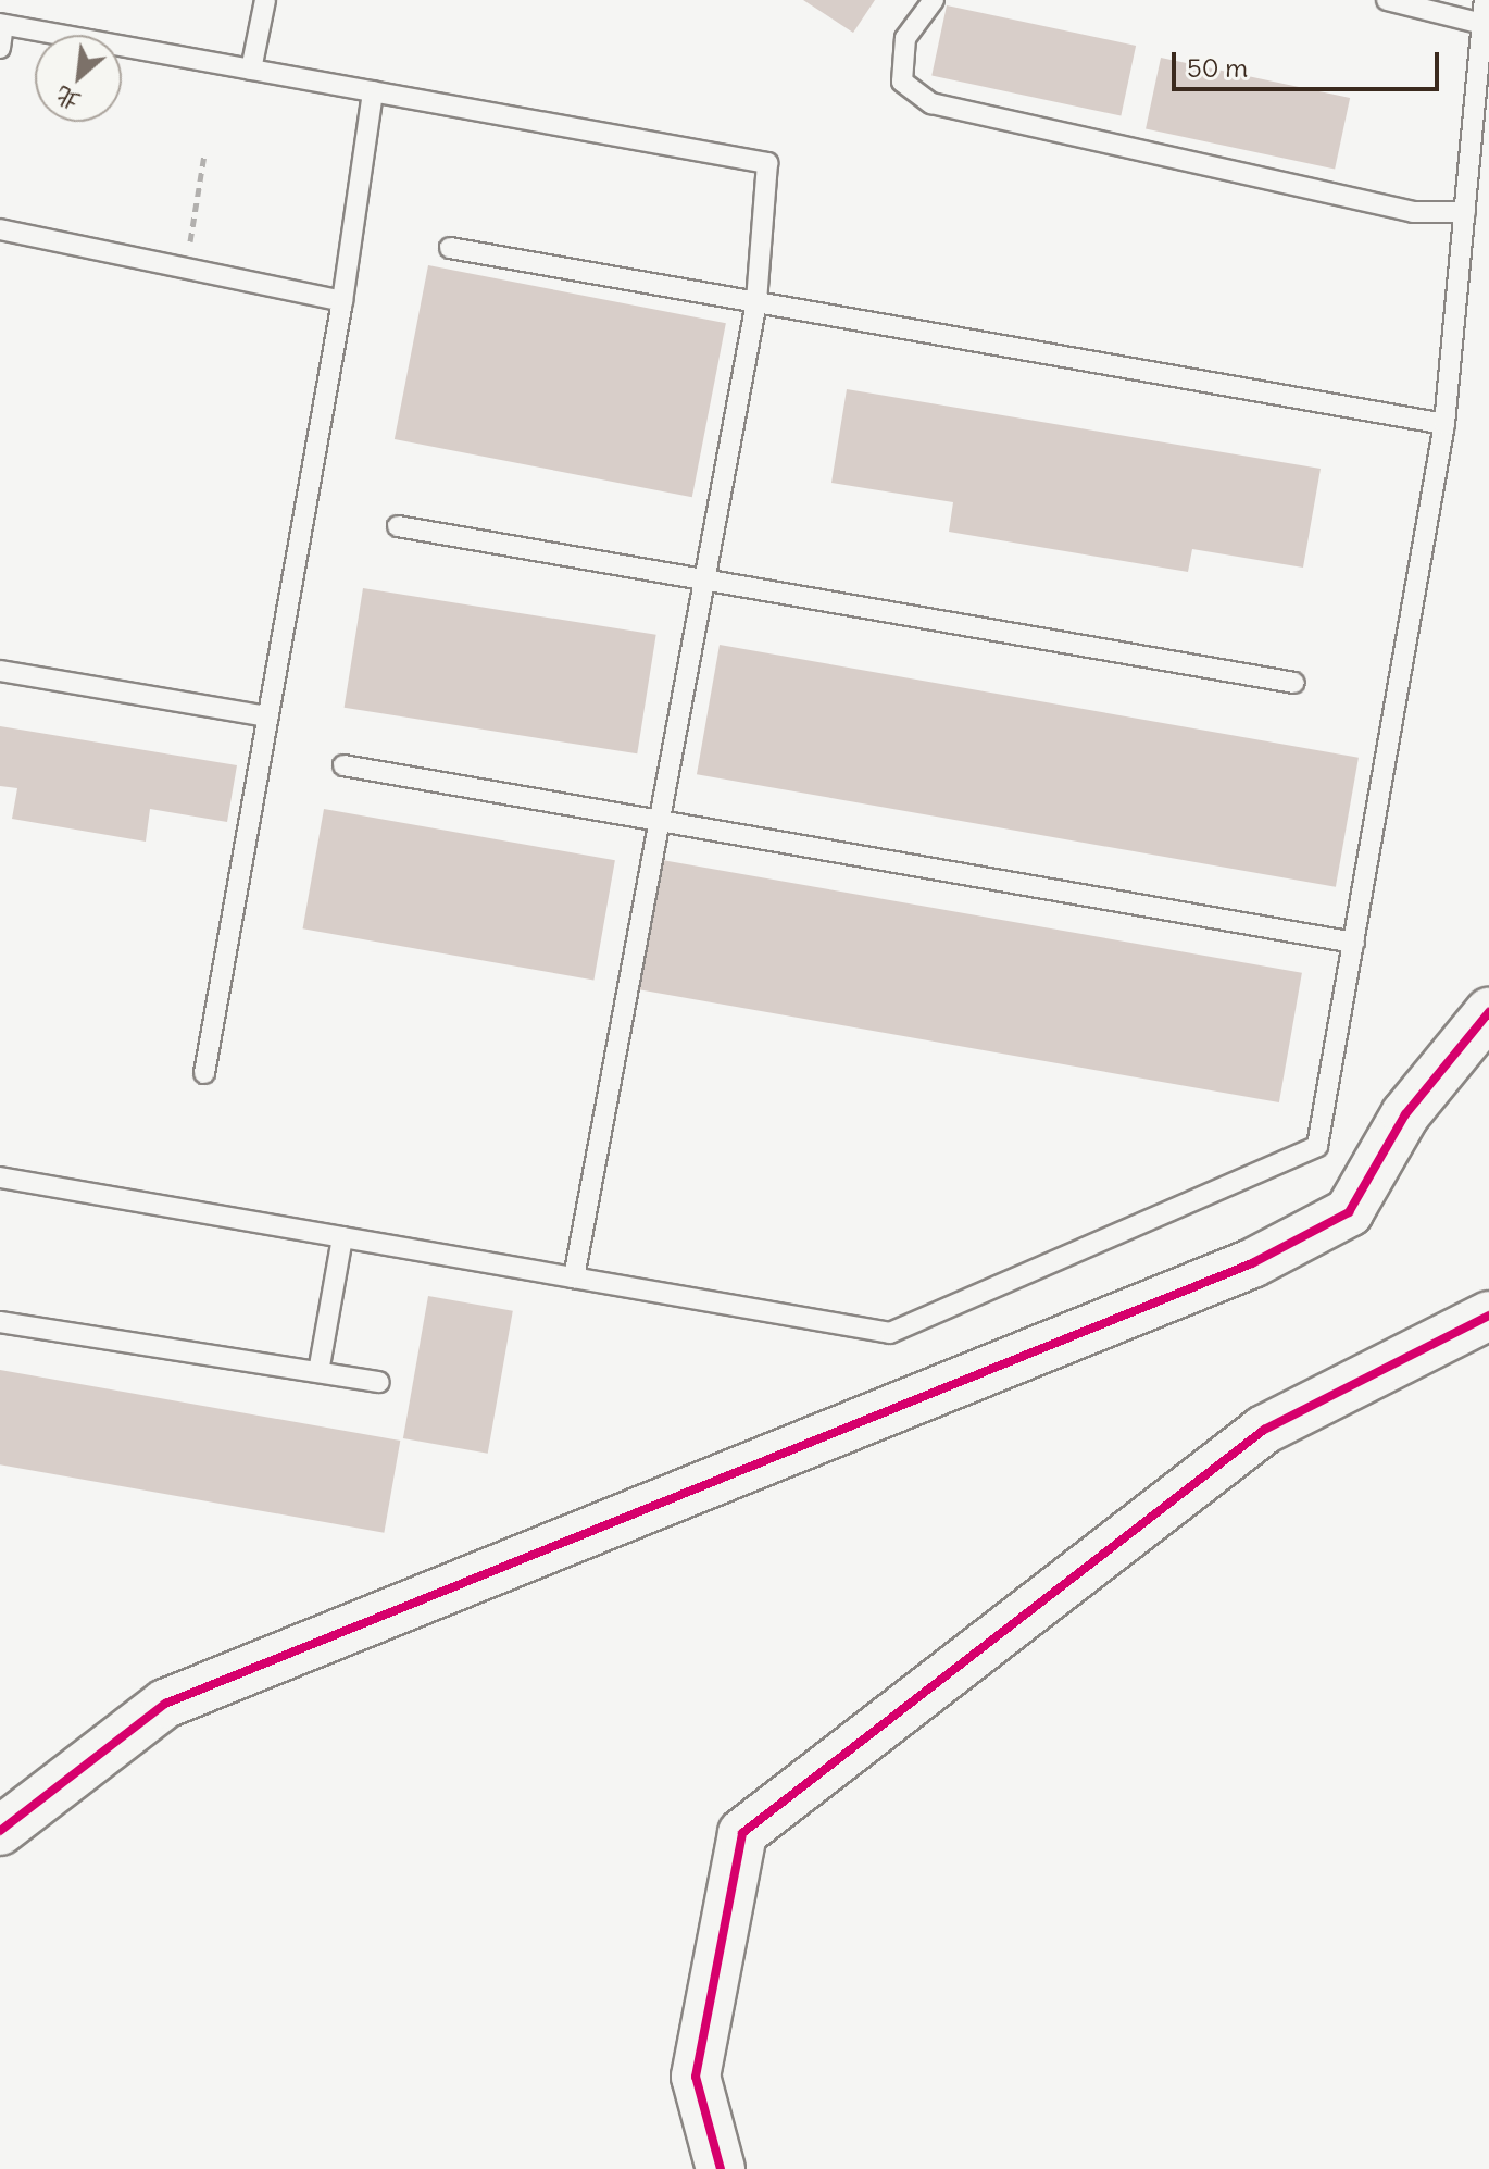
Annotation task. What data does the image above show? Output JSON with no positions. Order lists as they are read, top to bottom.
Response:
{
  "scale_bar": "50 m",
  "north": "bottom left"
}
